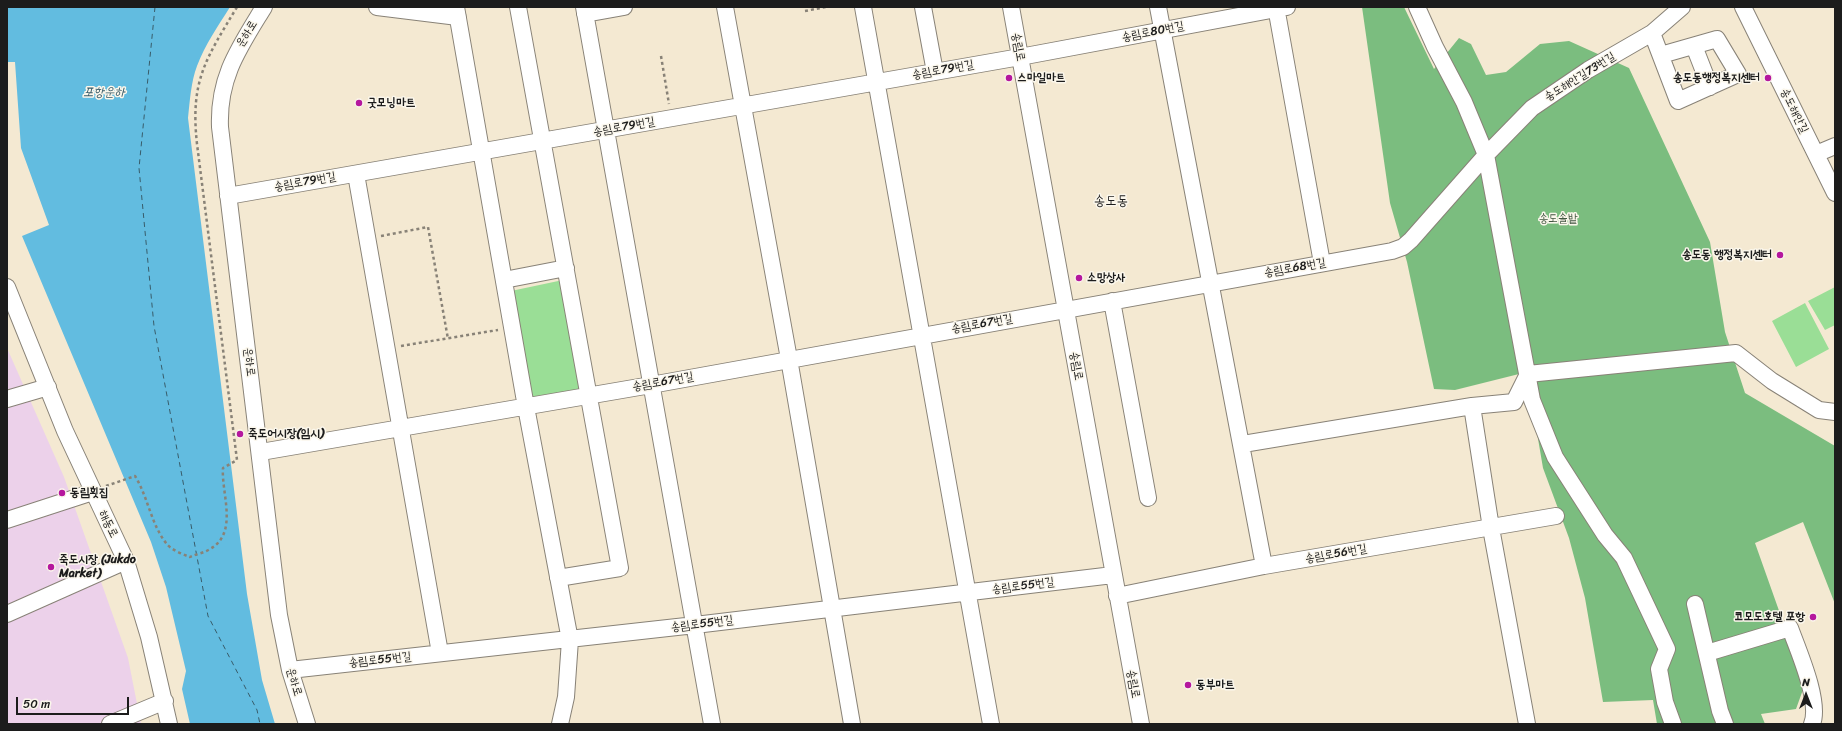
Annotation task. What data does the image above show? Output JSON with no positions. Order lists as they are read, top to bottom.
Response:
{
  "streets": {
    "street": [
      "송림로80번길",
      "운하로",
      "송림로",
      "송림로79번길",
      "송도해안길73번길",
      "송도해안길",
      "송림로68번길",
      "송림로67번길",
      "해동로",
      "송림로56번길",
      "송림로55번길"
    ]
  },
  "crossings": [
    ["송림로80번길", "송림로"],
    ["송림로80번길", "송림로79번길"],
    ["운하로", "송림로79번길"],
    ["운하로", "송림로67번길"],
    ["운하로", "송림로55번길"],
    ["송림로", "송림로79번길"],
    ["송림로", "송림로68번길"],
    ["송림로", "송림로67번길"],
    ["송림로", "송림로56번길"],
    ["송림로", "송림로55번길"],
    ["송도해안길73번길", "송림로68번길"],
    ["송림로68번길", "송림로67번길"]
  ],
  "districts": ["송도동"],
  "water": ["포항운하"],
  "parks": ["송도솔밭"],
  "places": [
    "스마일마트",
    "송도동행정복지센터",
    "굿모닝마트",
    "송도동 행정복지센터",
    "소망상사",
    "죽도어시장(임시)",
    "동림횟집",
    "죽도시장 (Jukdo Market)",
    "코모도호텔 포항",
    "동부마트"
  ],
  "scale_bar": "50 m",
  "north": "top"
}
